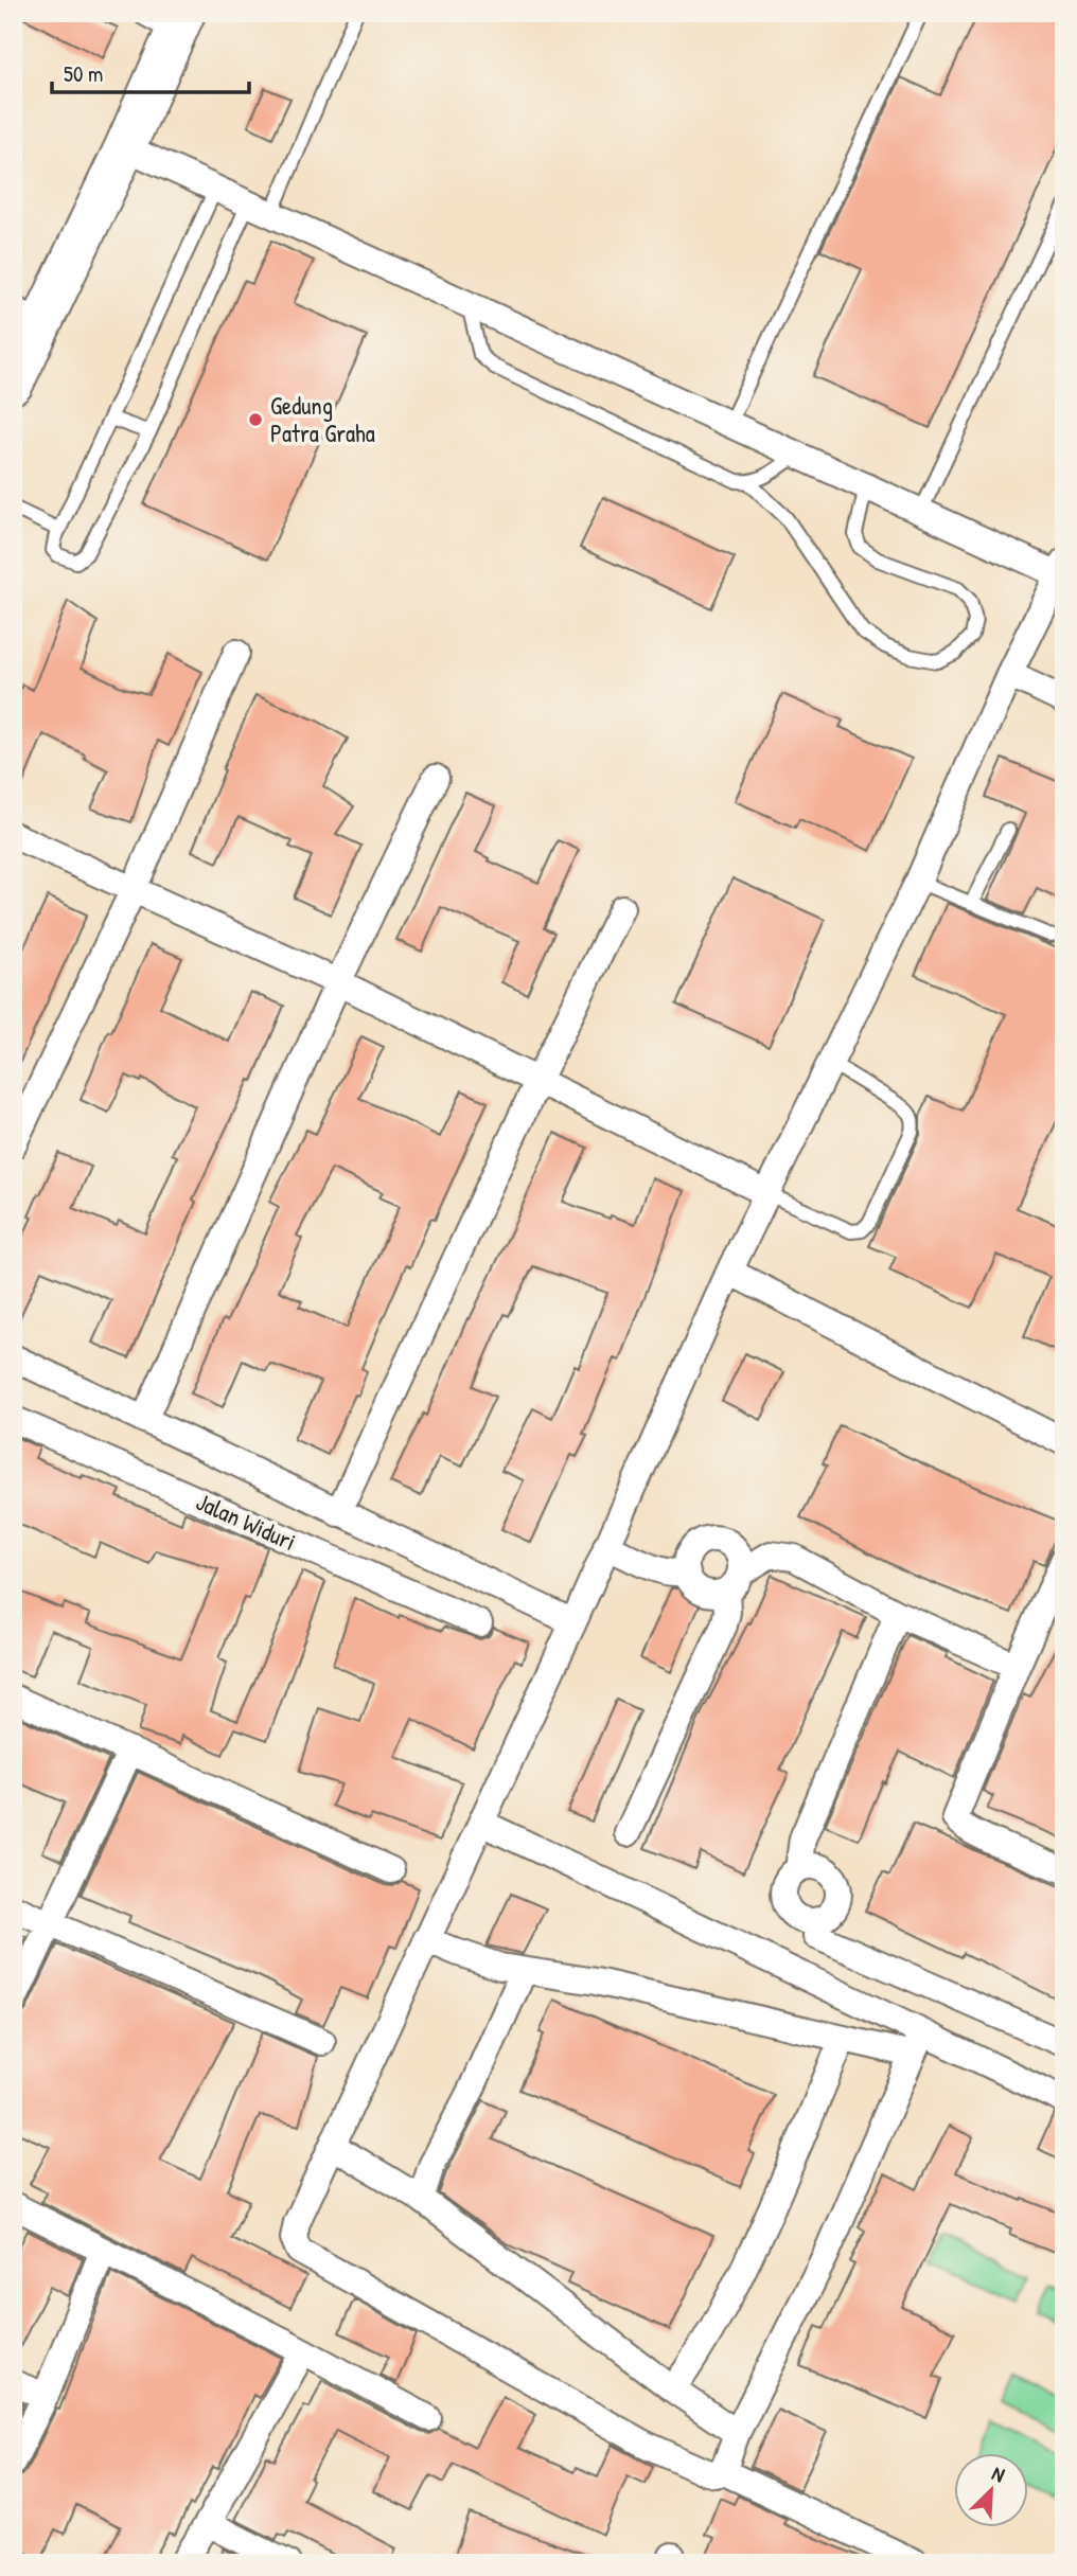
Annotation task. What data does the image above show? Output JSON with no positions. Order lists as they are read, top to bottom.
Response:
{
  "streets": {
    "street": ["Jalan Widuri"]
  },
  "places": ["Gedung Patra Graha"],
  "scale_bar": "50 m",
  "north": "top right"
}
